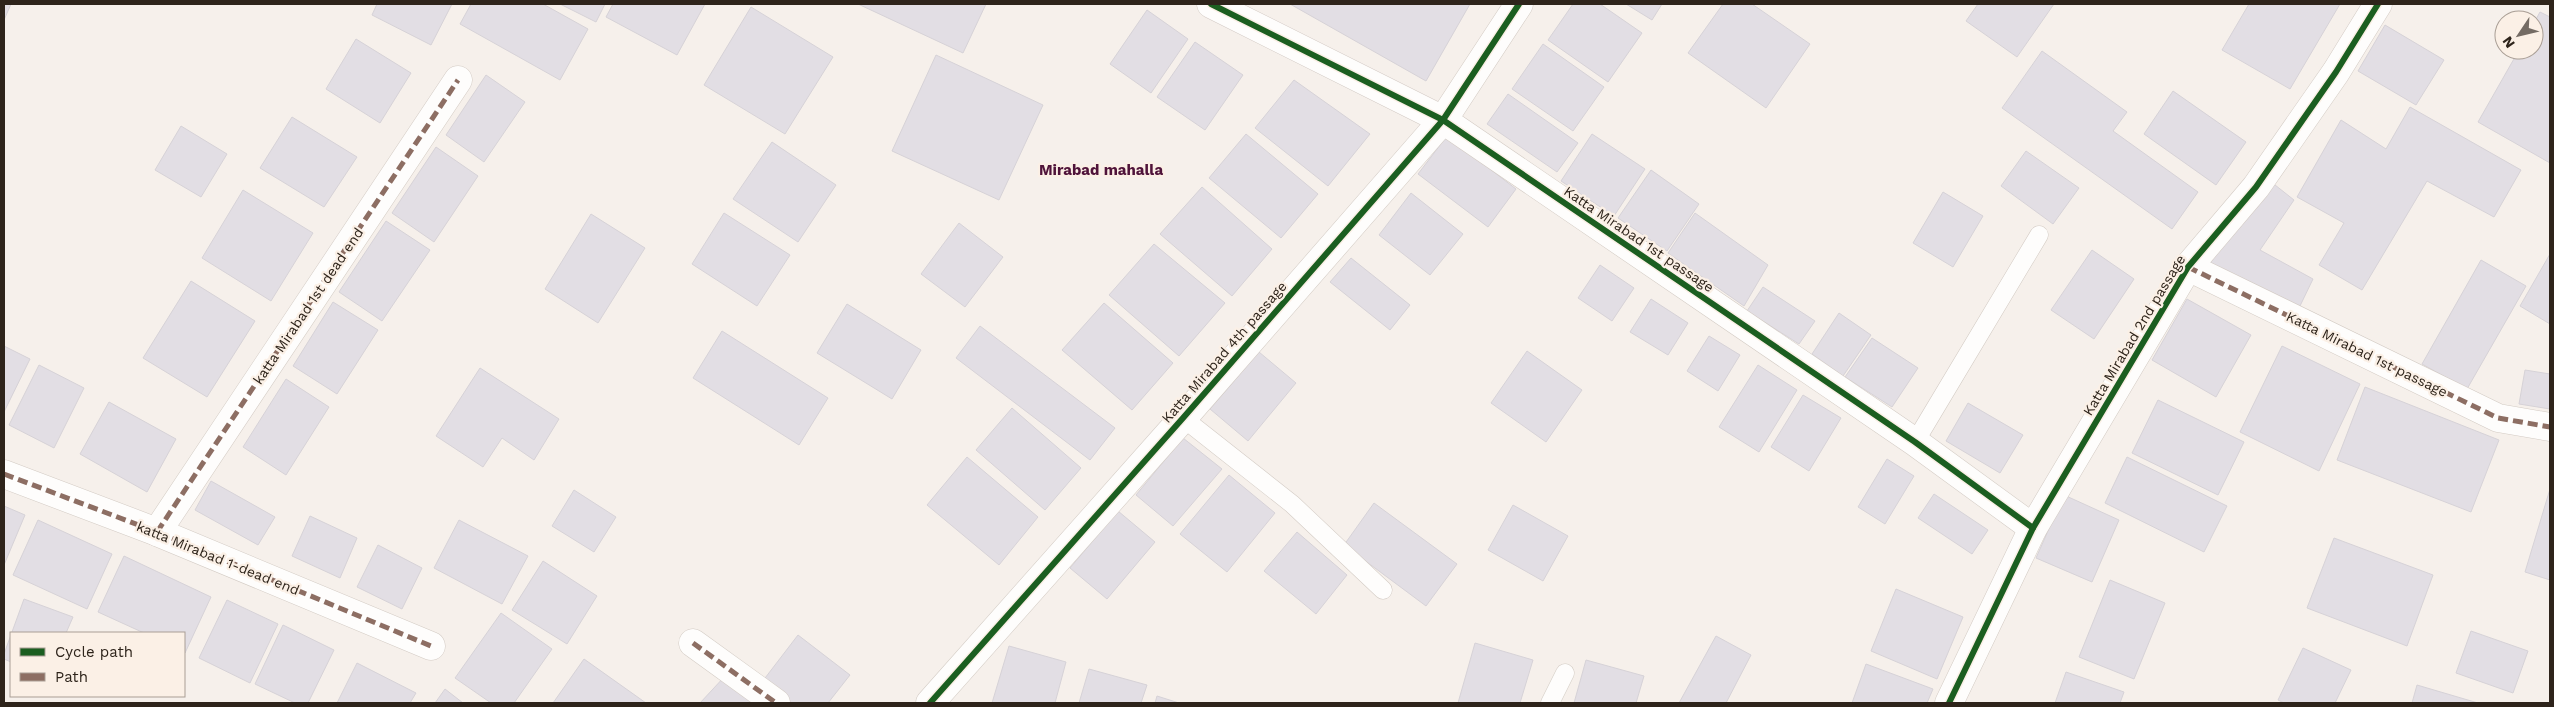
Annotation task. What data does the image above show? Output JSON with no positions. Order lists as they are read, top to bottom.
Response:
{
  "streets": {
    "street": [
      "Katta Mirabad 1st passage",
      "katta Mirabad 1st dead end",
      "Katta Mirabad 2nd passage",
      "Katta Mirabad 4th passage",
      "katta Mirabad 1-dead end"
    ]
  },
  "crossings": [
    ["Katta Mirabad 1st passage", "Katta Mirabad 2nd passage"],
    ["Katta Mirabad 1st passage", "Katta Mirabad 4th passage"],
    ["katta Mirabad 1st dead end", "katta Mirabad 1-dead end"]
  ],
  "districts": ["Mirabad mahalla"],
  "legend": ["Cycle path", "Path"],
  "north": "bottom left"
}
